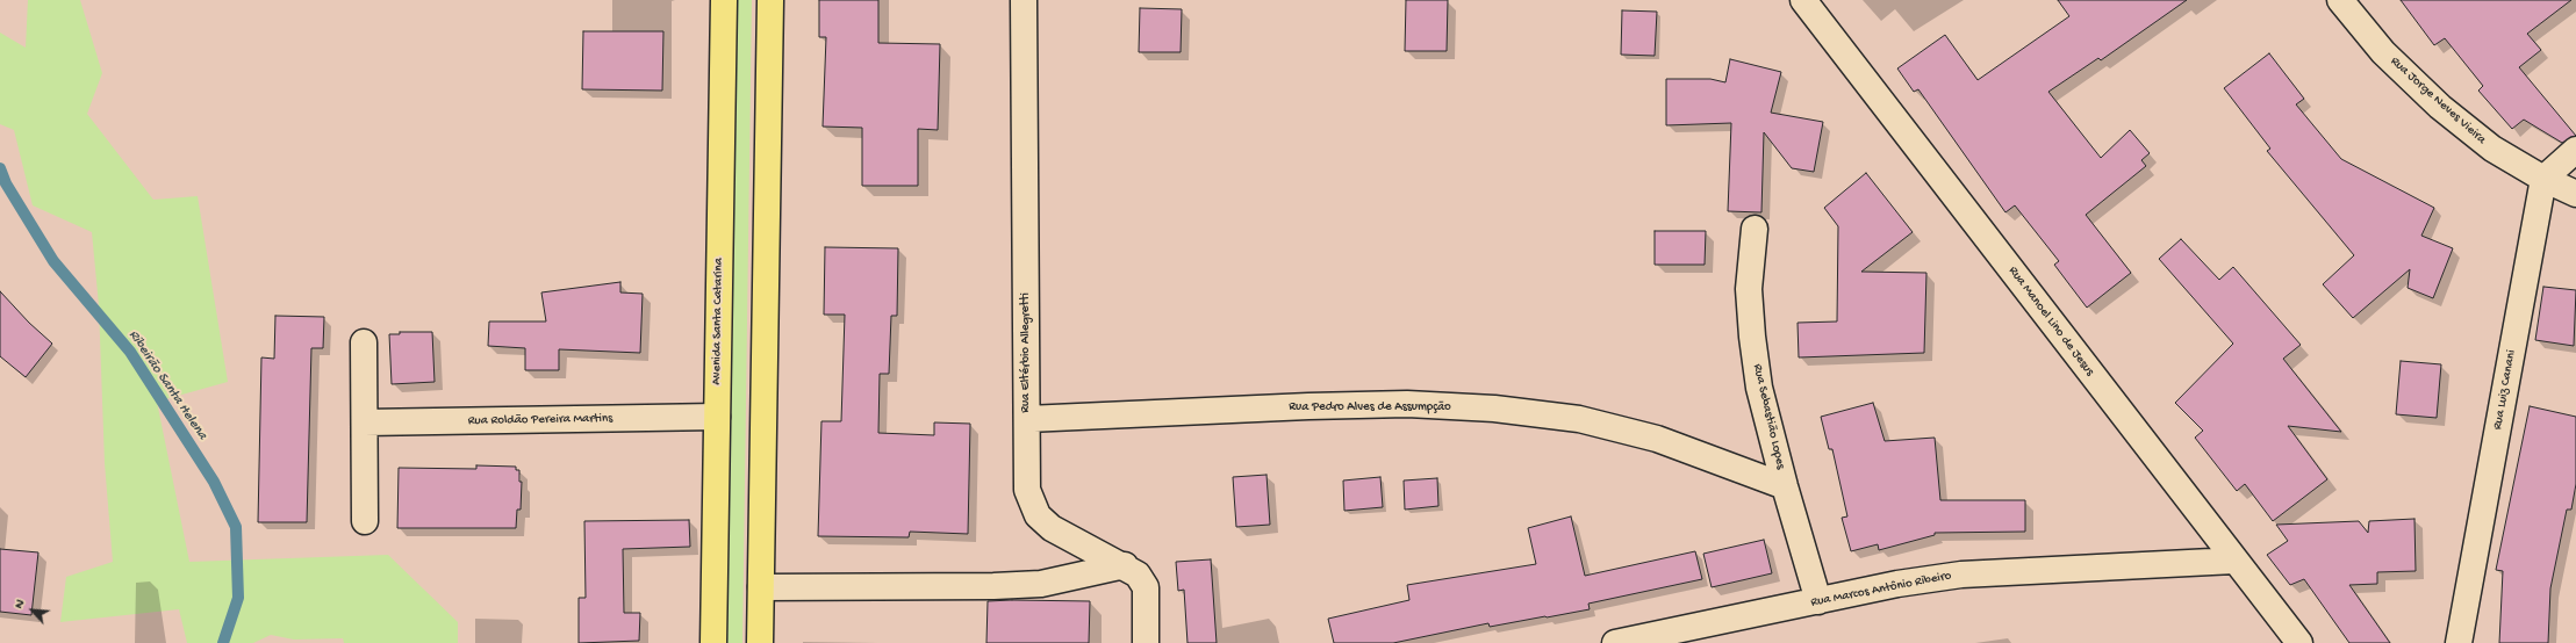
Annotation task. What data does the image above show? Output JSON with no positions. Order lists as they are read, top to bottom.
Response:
{
  "streets": {
    "main road": ["Avenida Santa Catarina"],
    "street": [
      "Rua Jorge Neves Vieira",
      "Rua Manoel Lino de Jesus",
      "Rua Eltérbio Allegretti",
      "Rua Luiz Canani",
      "Rua Pedro Alves de Assumpção",
      "Rua Sebastião Lopes",
      "Rua Roldão Pereira Martins",
      "Rua Marcos Antônio Ribeiro"
    ]
  },
  "crossings": [
    ["Rua Jorge Neves Vieira", "Rua Luiz Canani"],
    ["Avenida Santa Catarina", "Rua Roldão Pereira Martins"],
    ["Rua Manoel Lino de Jesus", "Rua Marcos Antônio Ribeiro"],
    ["Rua Eltérbio Allegretti", "Rua Pedro Alves de Assumpção"],
    ["Rua Pedro Alves de Assumpção", "Rua Sebastião Lopes"],
    ["Rua Sebastião Lopes", "Rua Marcos Antônio Ribeiro"]
  ],
  "water": ["Ribeirão Santa Helena"],
  "north": "top left"
}
